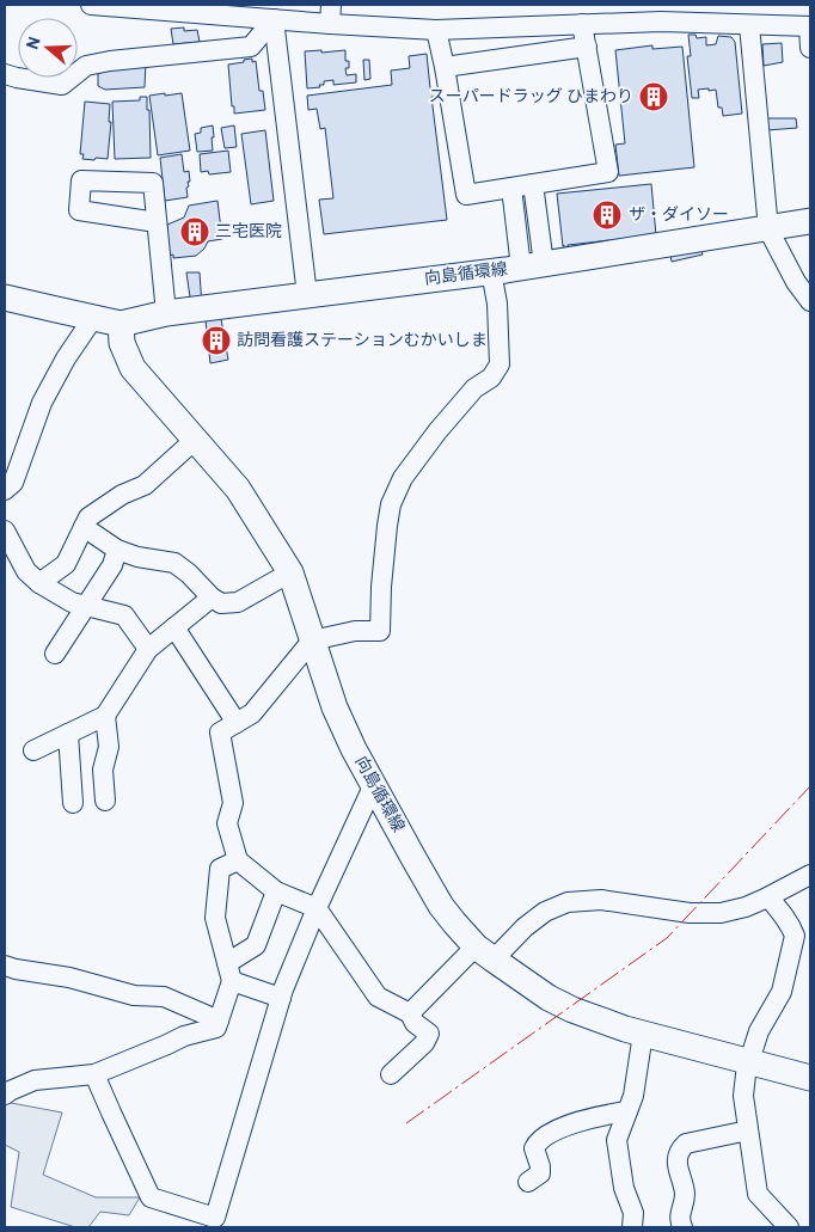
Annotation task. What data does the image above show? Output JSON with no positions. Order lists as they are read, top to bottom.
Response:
{
  "streets": {
    "main road": ["向島循環線"]
  },
  "places": {
    "building": [
      "スーパードラッグ ひまわり",
      "ザ・ダイソー",
      "三宅医院",
      "訪問看護ステーションむかいしま"
    ]
  },
  "north": "left"
}
